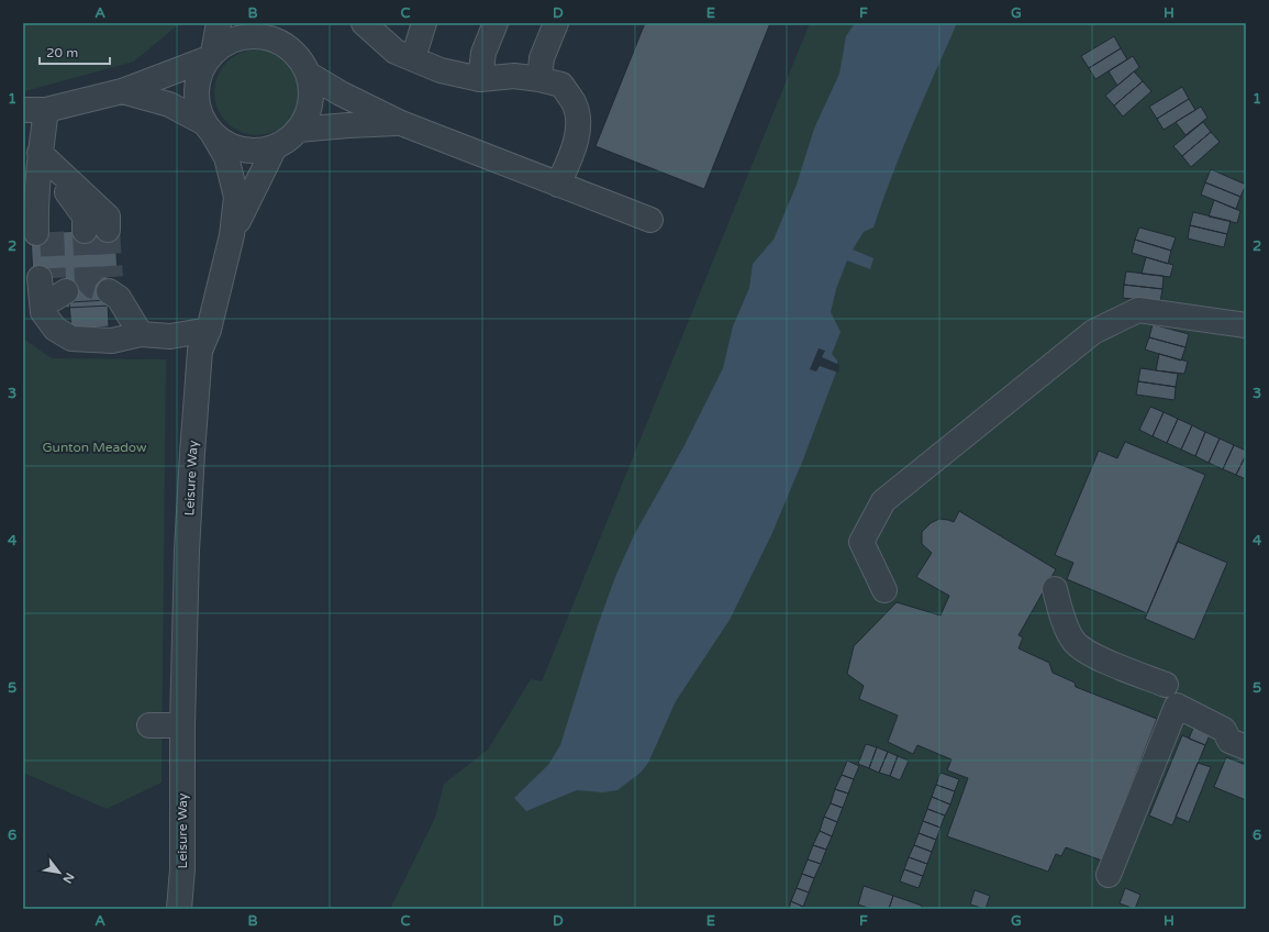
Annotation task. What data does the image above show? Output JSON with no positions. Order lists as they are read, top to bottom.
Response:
{
  "streets": {
    "street": ["Leisure Way"]
  },
  "parks": ["Gunton Meadow"],
  "scale_bar": "20 m",
  "north": "bottom right",
  "grid": {
    "columns": [
      "A",
      "B",
      "C",
      "D",
      "E",
      "F",
      "G",
      "H"
    ],
    "rows": [
      "1",
      "2",
      "3",
      "4",
      "5",
      "6"
    ]
  }
}
